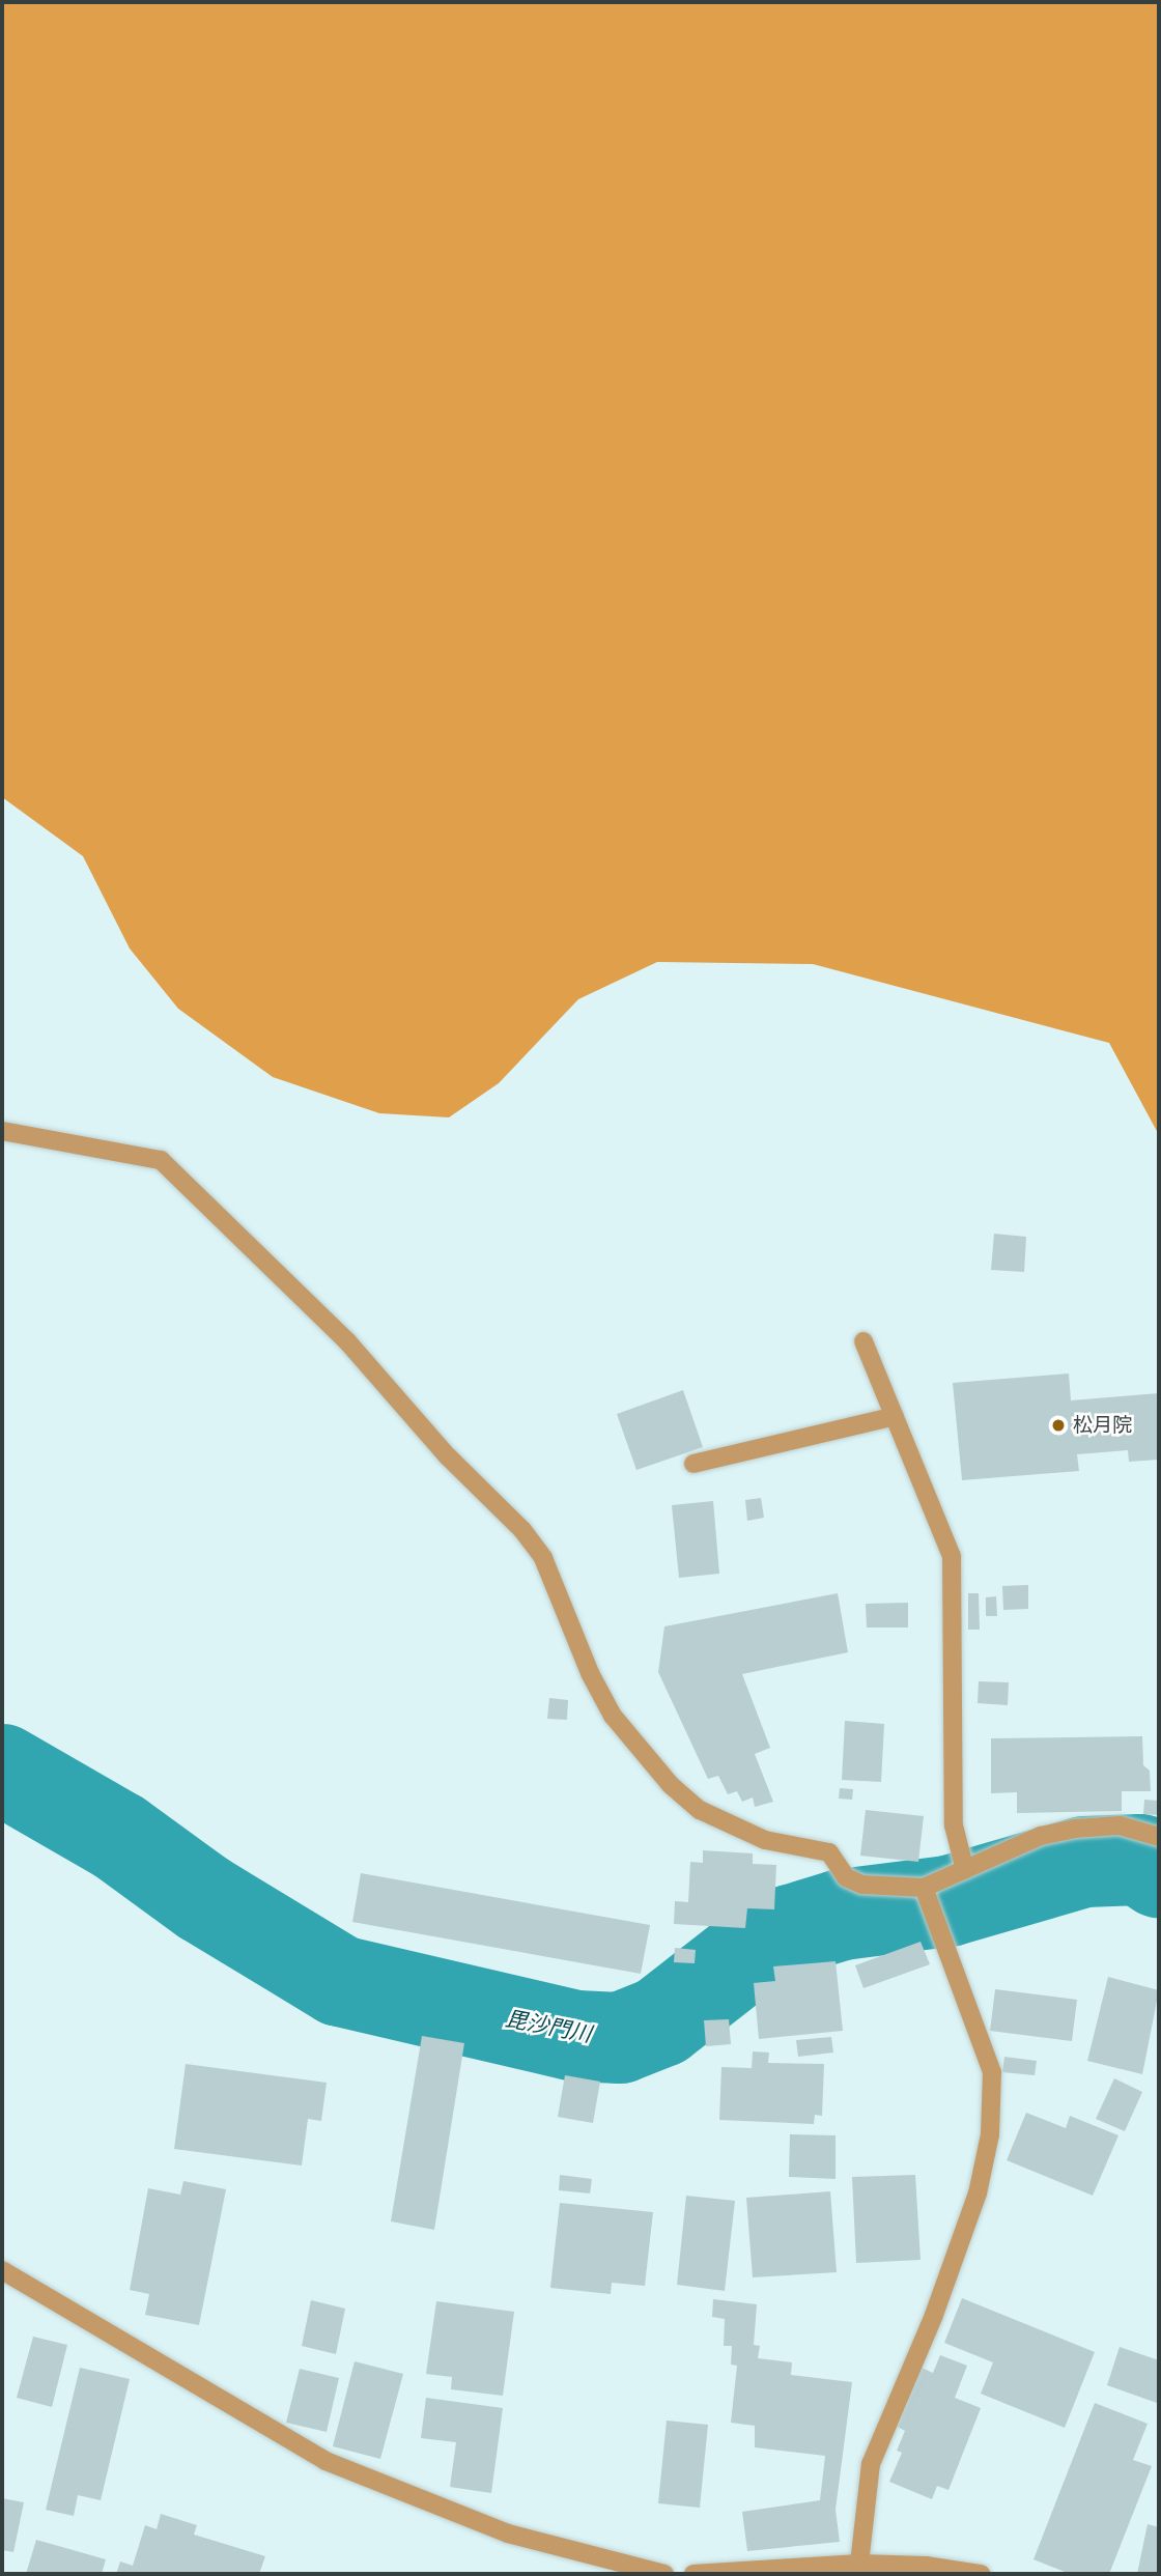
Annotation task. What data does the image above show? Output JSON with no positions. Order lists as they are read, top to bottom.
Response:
{
  "water": ["毘沙門川"],
  "places": ["松月院"]
}
